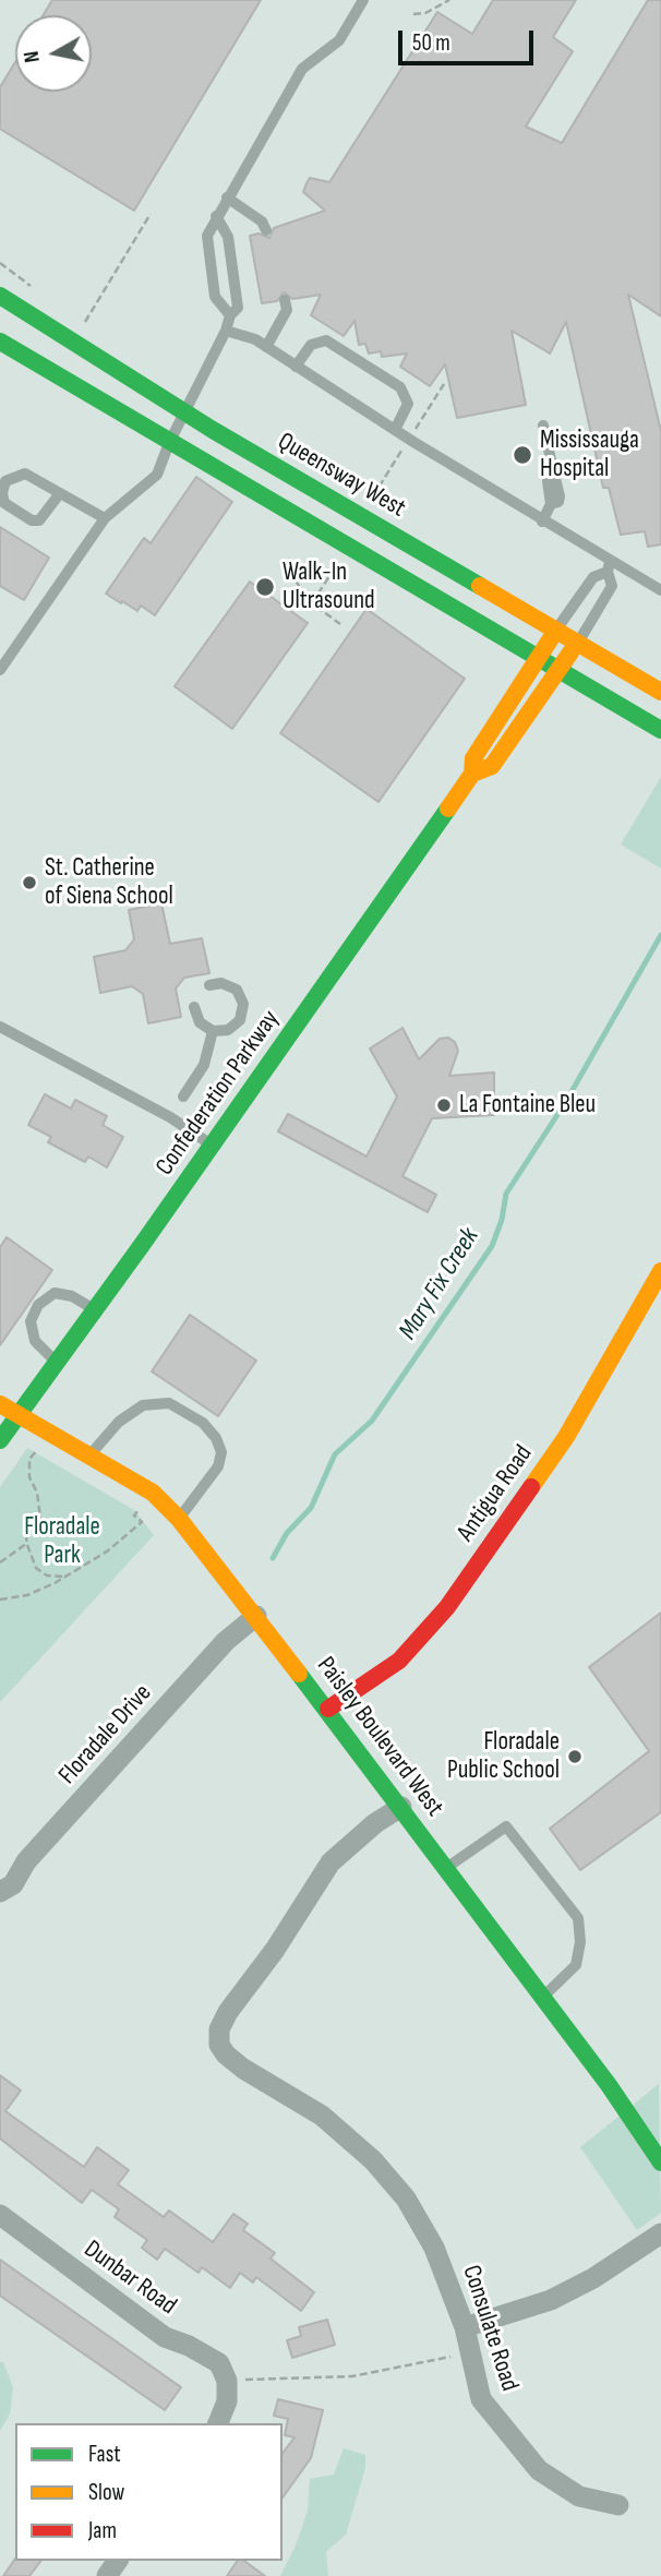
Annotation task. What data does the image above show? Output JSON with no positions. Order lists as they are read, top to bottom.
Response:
{
  "streets": {
    "street": [
      "Queensway West",
      "Confederation Parkway",
      "Antigua Road",
      "Floradale Drive",
      "Paisley Boulevard West",
      "Dunbar Road",
      "Consulate Road"
    ]
  },
  "crossings": [
    ["Queensway West", "Confederation Parkway"],
    ["Confederation Parkway", "Paisley Boulevard West"],
    ["Antigua Road", "Paisley Boulevard West"],
    ["Floradale Drive", "Paisley Boulevard West"],
    ["Paisley Boulevard West", "Consulate Road"]
  ],
  "water": ["Mary Fix Creek"],
  "parks": ["Floradale Park"],
  "places": [
    "Mississauga Hospital",
    "Walk-In Ultrasound",
    "St. Catherine of Siena School",
    "La Fontaine Bleu",
    "Floradale Public School"
  ],
  "legend": ["Fast", "Slow", "Jam"],
  "scale_bar": "50 m",
  "north": "left"
}
